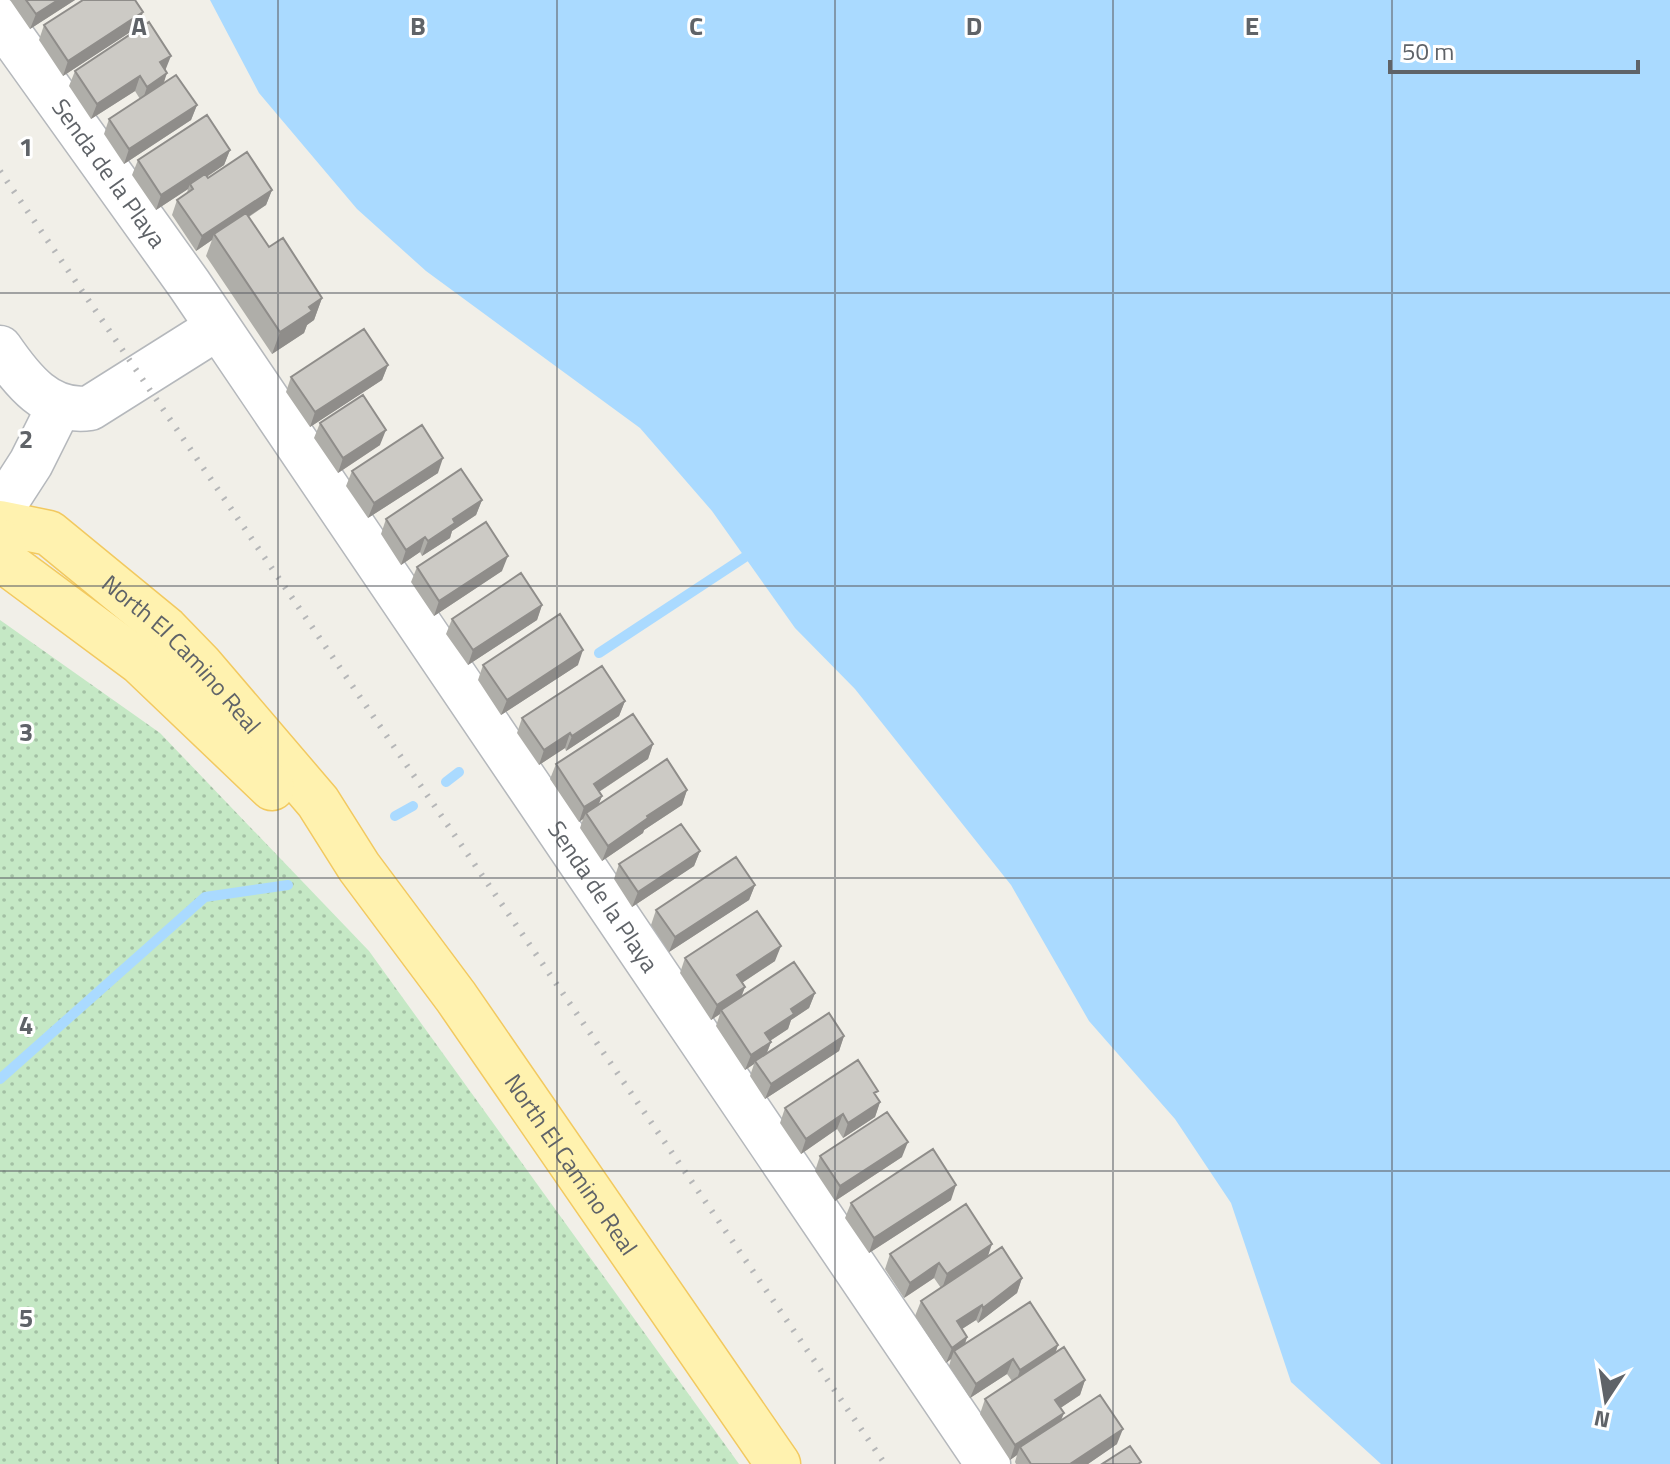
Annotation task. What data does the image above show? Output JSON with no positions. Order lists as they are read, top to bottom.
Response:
{
  "streets": {
    "main road": ["North El Camino Real"],
    "street": ["Senda de la Playa"]
  },
  "scale_bar": "50 m",
  "north": "bottom",
  "grid": {
    "columns": [
      "A",
      "B",
      "C",
      "D",
      "E"
    ],
    "rows": [
      "1",
      "2",
      "3",
      "4",
      "5"
    ]
  }
}
